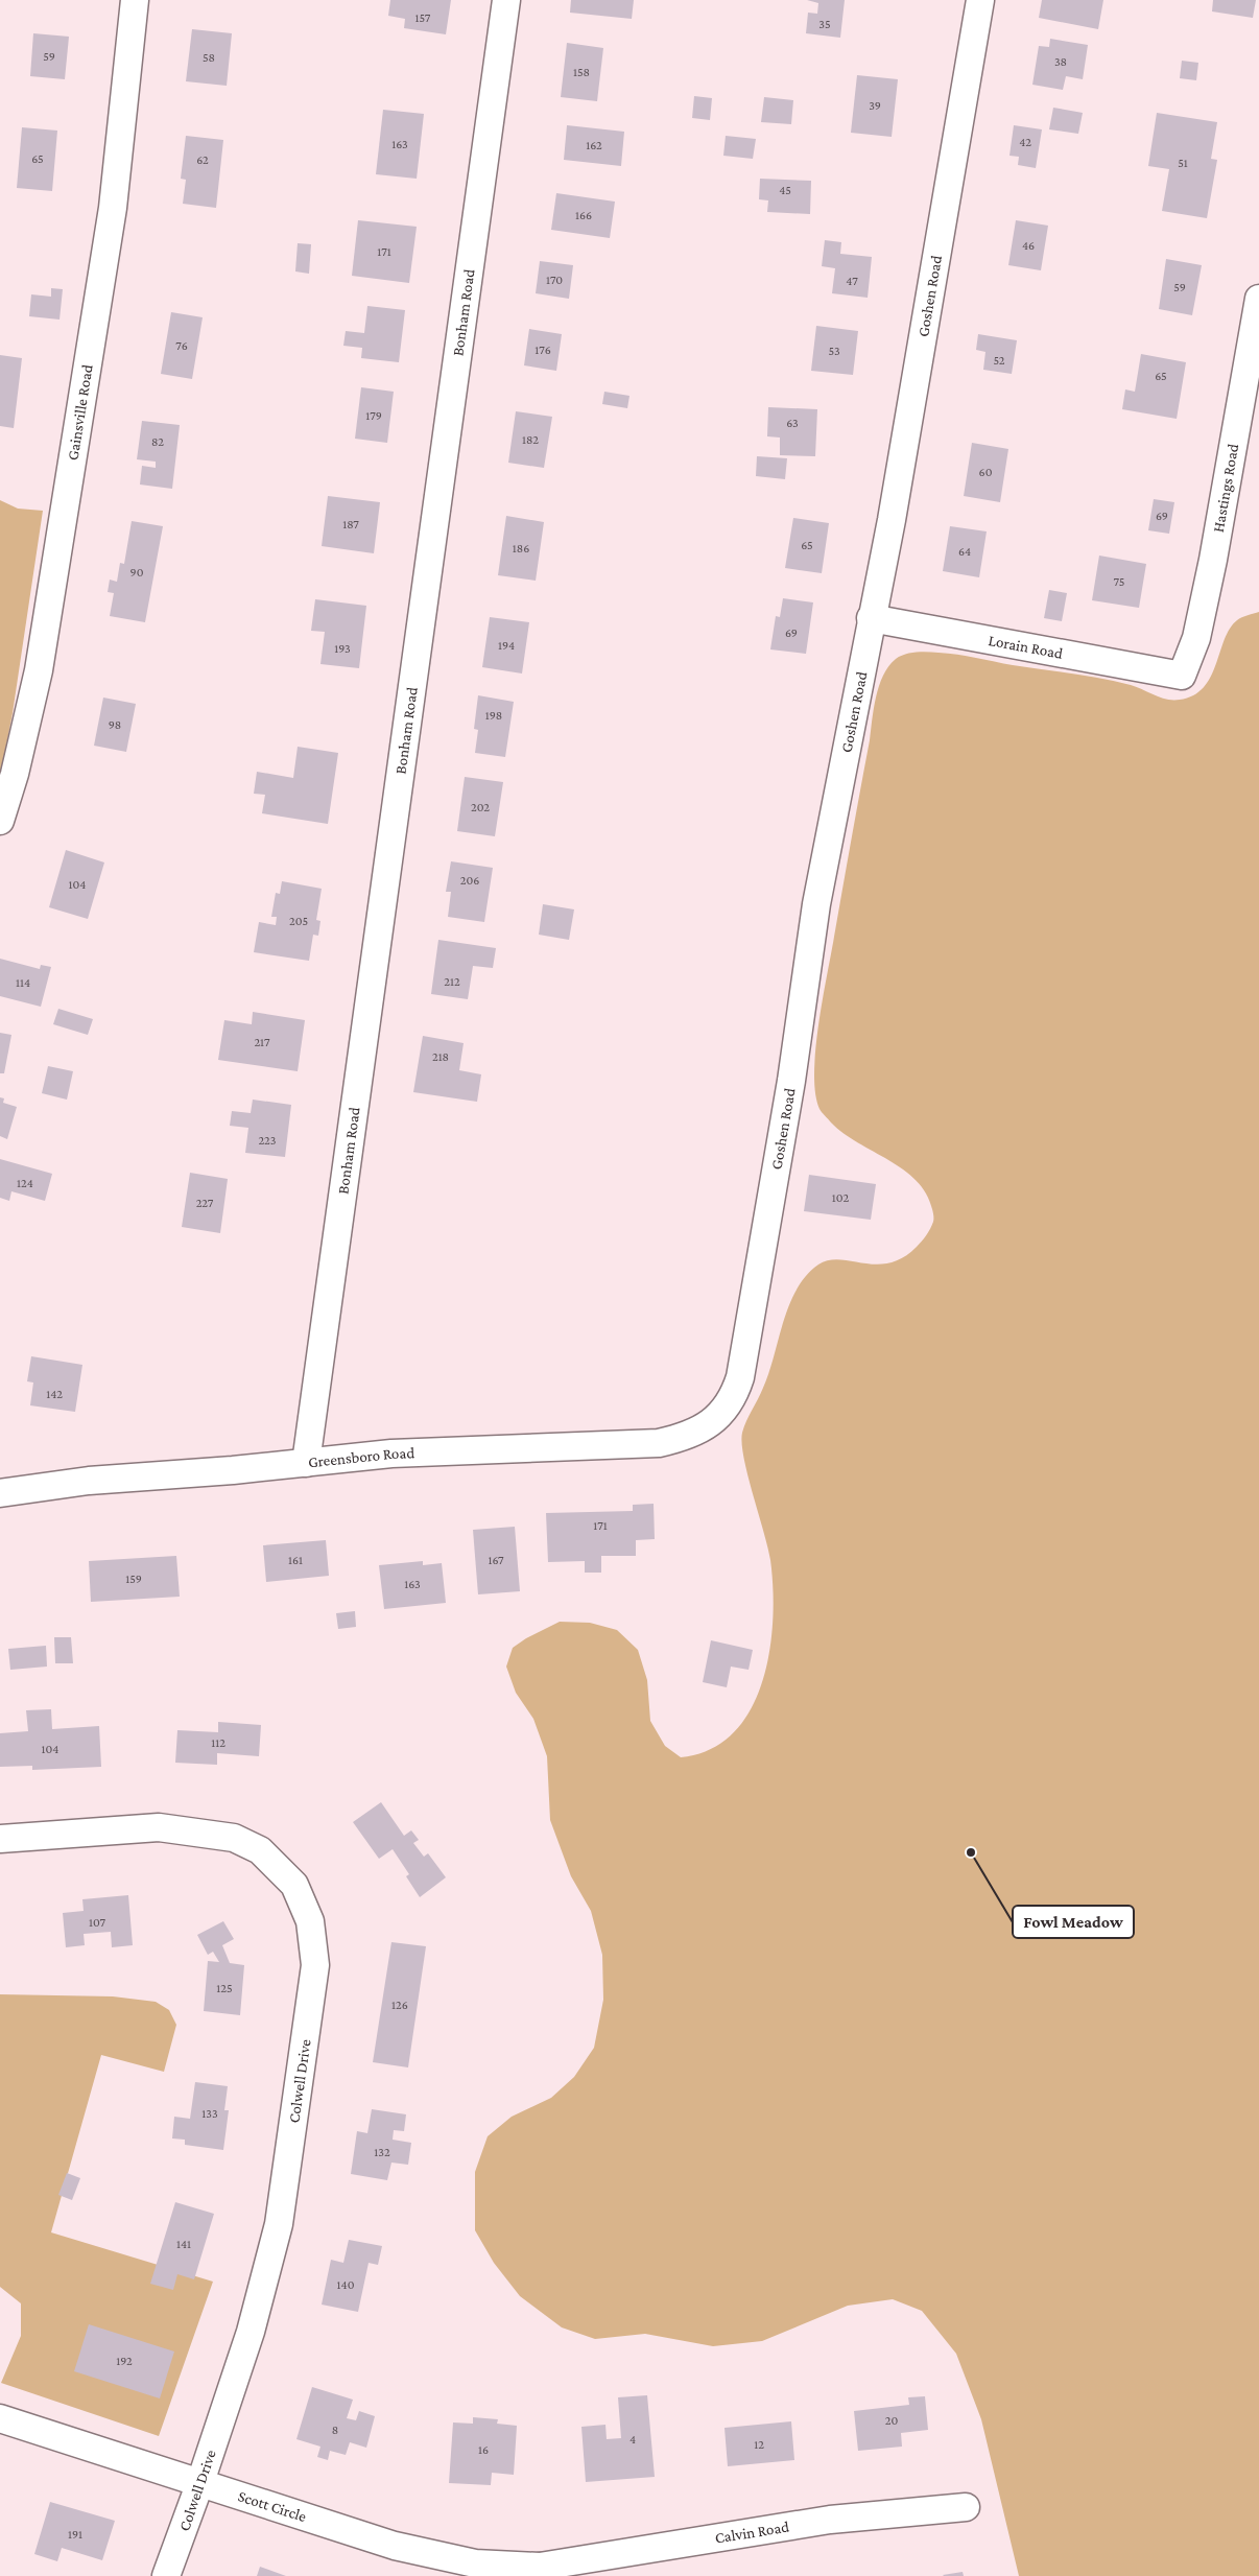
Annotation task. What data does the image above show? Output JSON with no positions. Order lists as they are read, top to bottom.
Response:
{
  "streets": {
    "street": [
      "Goshen Road",
      "Bonham Road",
      "Gainsville Road",
      "Hastings Road",
      "Lorain Road",
      "Greensboro Road",
      "Colwell Drive",
      "Scott Circle",
      "Calvin Road"
    ]
  },
  "crossings": [
    ["Goshen Road", "Lorain Road"],
    ["Goshen Road", "Greensboro Road"],
    ["Bonham Road", "Greensboro Road"],
    ["Hastings Road", "Lorain Road"],
    ["Colwell Drive", "Scott Circle"],
    ["Scott Circle", "Calvin Road"]
  ],
  "places": ["Fowl Meadow"],
  "house_numbers": [
    "157",
    "35",
    "59",
    "58",
    "38",
    "158",
    "39",
    "42",
    "163",
    "162",
    "65",
    "62",
    "51",
    "45",
    "166",
    "46",
    "171",
    "170",
    "47",
    "59",
    "76",
    "176",
    "53",
    "52",
    "65",
    "179",
    "63",
    "182",
    "82",
    "60",
    "69",
    "187",
    "65",
    "186",
    "64",
    "90",
    "75",
    "69",
    "194",
    "193",
    "198",
    "98",
    "202",
    "206",
    "104",
    "205",
    "212",
    "114",
    "217",
    "218",
    "223",
    "124",
    "102",
    "227",
    "142",
    "171",
    "161",
    "167",
    "159",
    "163",
    "112",
    "104",
    "107",
    "125",
    "126",
    "133",
    "132",
    "141",
    "140",
    "192",
    "20",
    "8",
    "4",
    "12",
    "16",
    "191"
  ]
}
